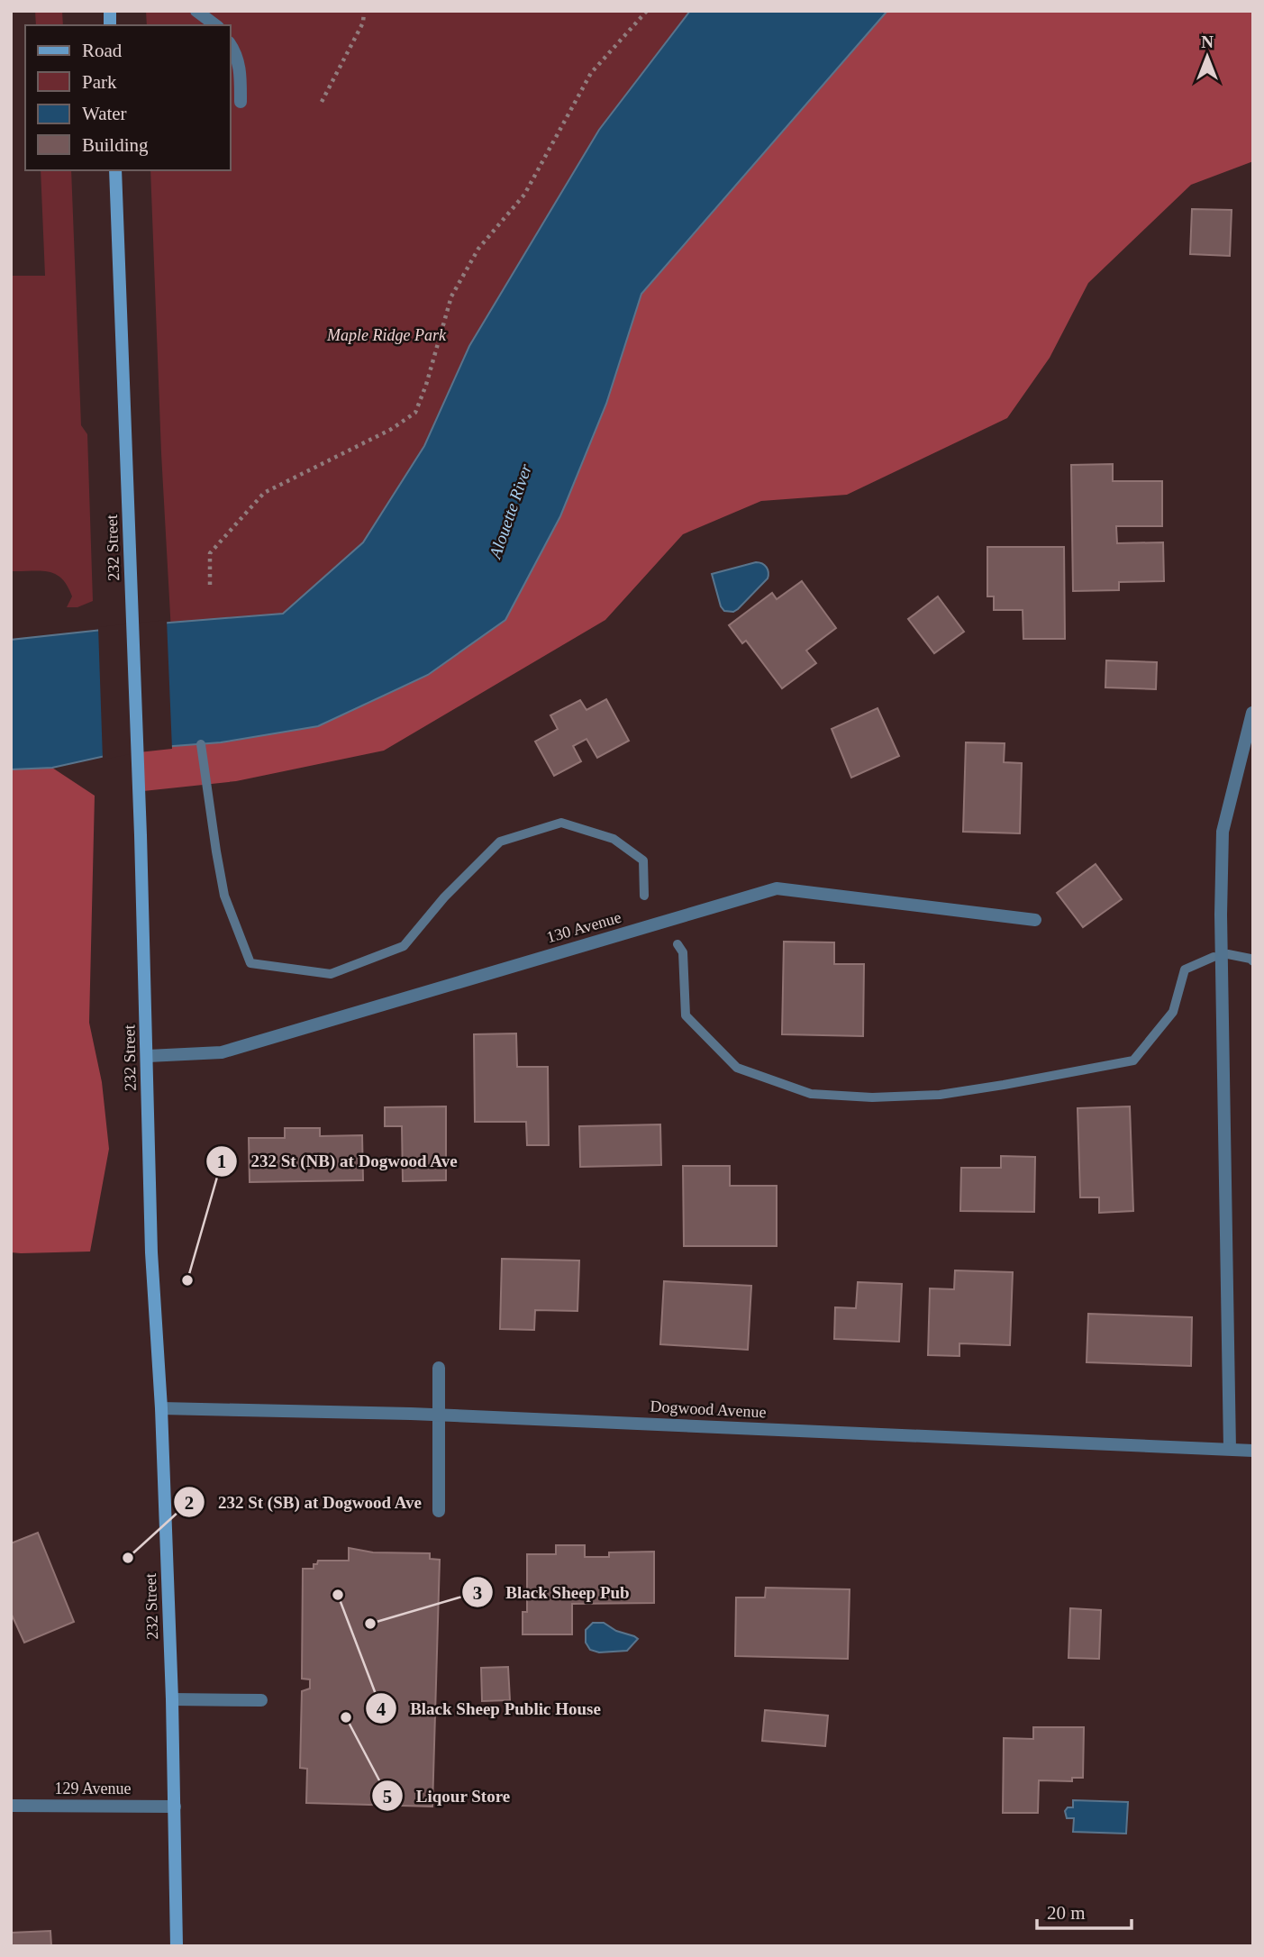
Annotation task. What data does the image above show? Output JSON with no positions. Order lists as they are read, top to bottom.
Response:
{
  "streets": {
    "main road": ["232 Street"],
    "street": ["130 Avenue", "Dogwood Avenue", "129 Avenue"]
  },
  "crossings": [
    ["232 Street", "130 Avenue"],
    ["232 Street", "Dogwood Avenue"],
    ["232 Street", "129 Avenue"]
  ],
  "water": ["Alouette River"],
  "parks": ["Maple Ridge Park"],
  "places": [
    "232 St (NB) at Dogwood Ave",
    "232 St (SB) at Dogwood Ave",
    "Black Sheep Public House",
    "Black Sheep Pub",
    "Liqour Store"
  ],
  "legend": [
    "Road",
    "Park",
    "Water",
    "Building"
  ],
  "scale_bar": "20 m",
  "north": "top"
}
